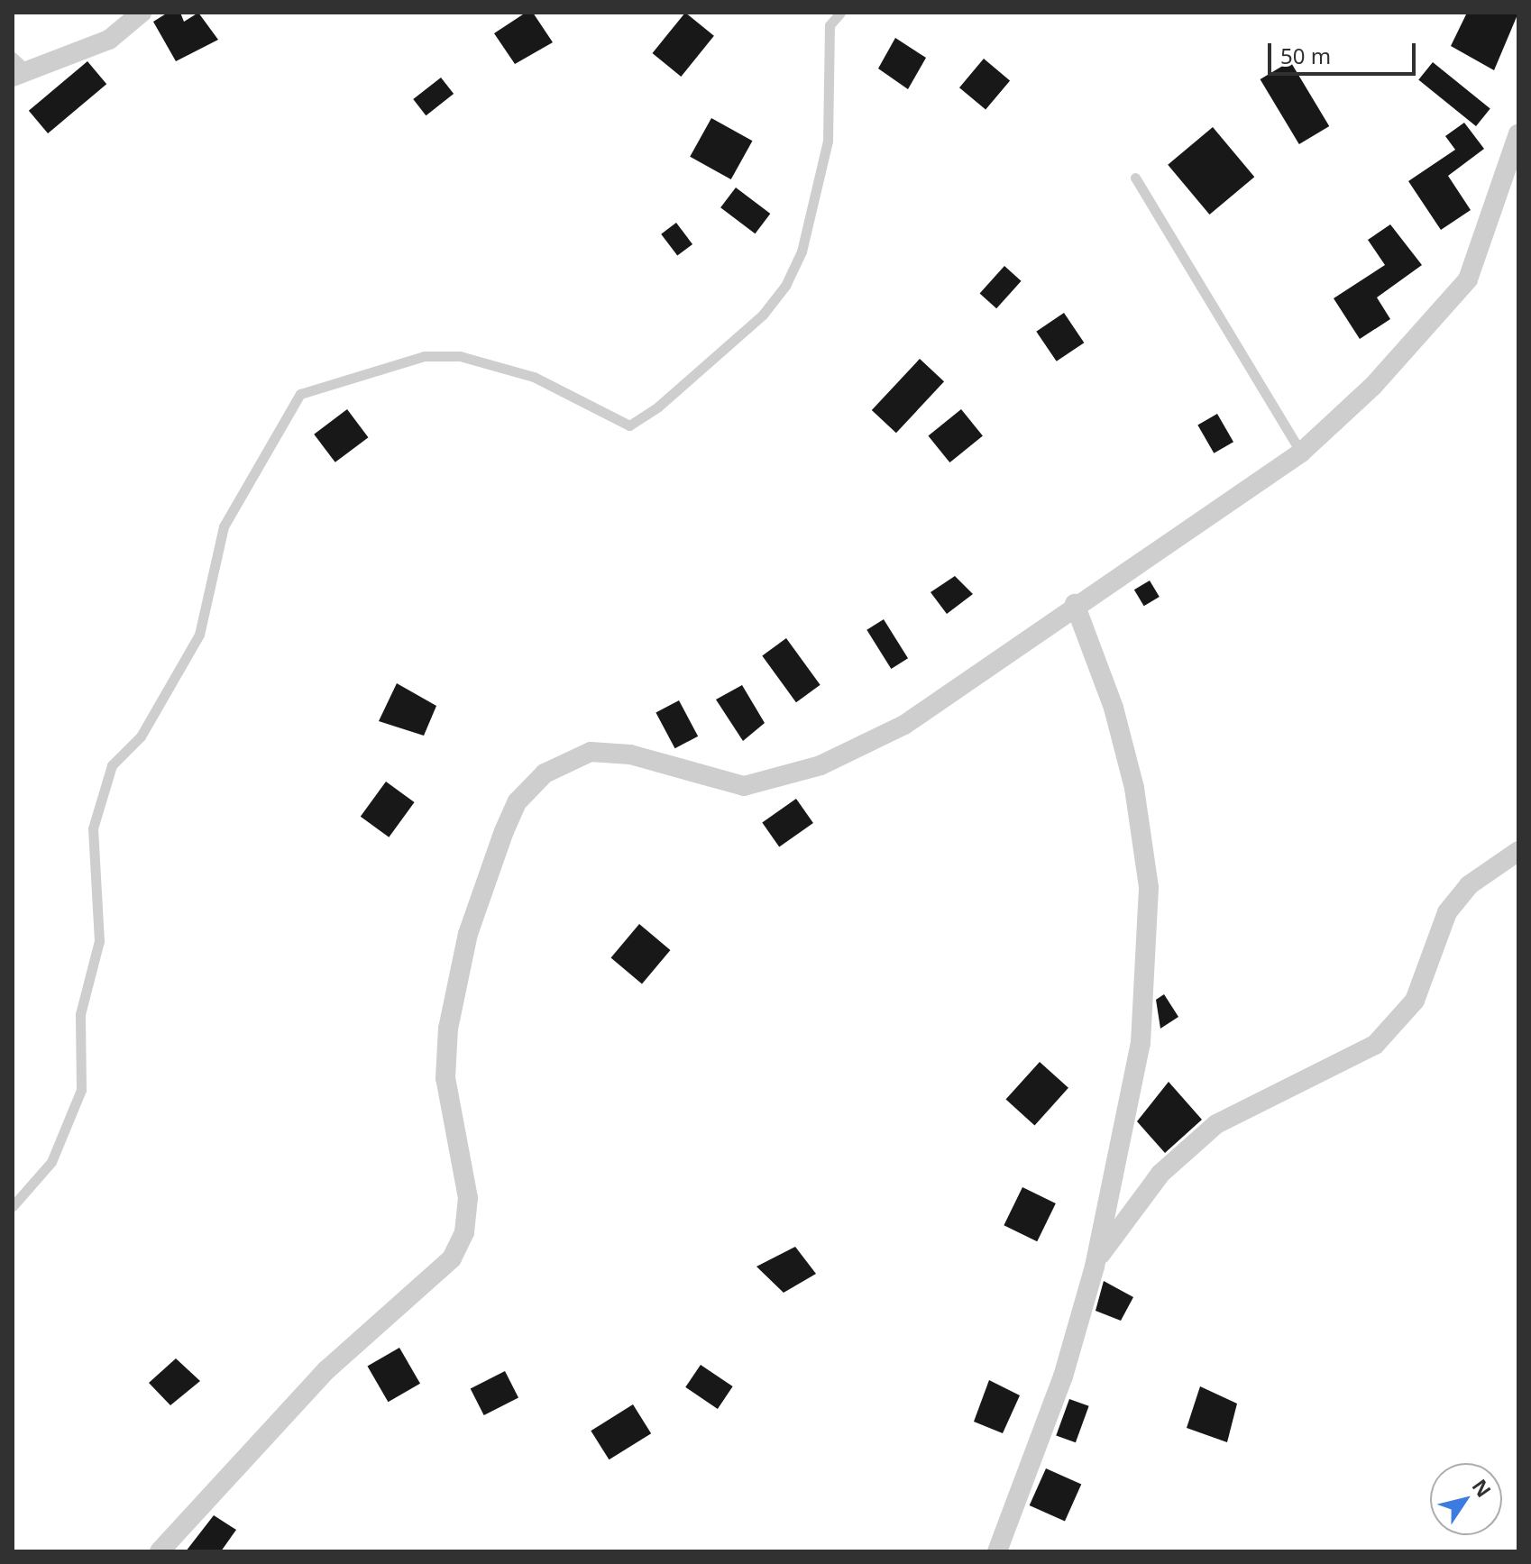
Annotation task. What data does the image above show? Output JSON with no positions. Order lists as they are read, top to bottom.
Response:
{
  "scale_bar": "50 m",
  "north": "top right"
}
